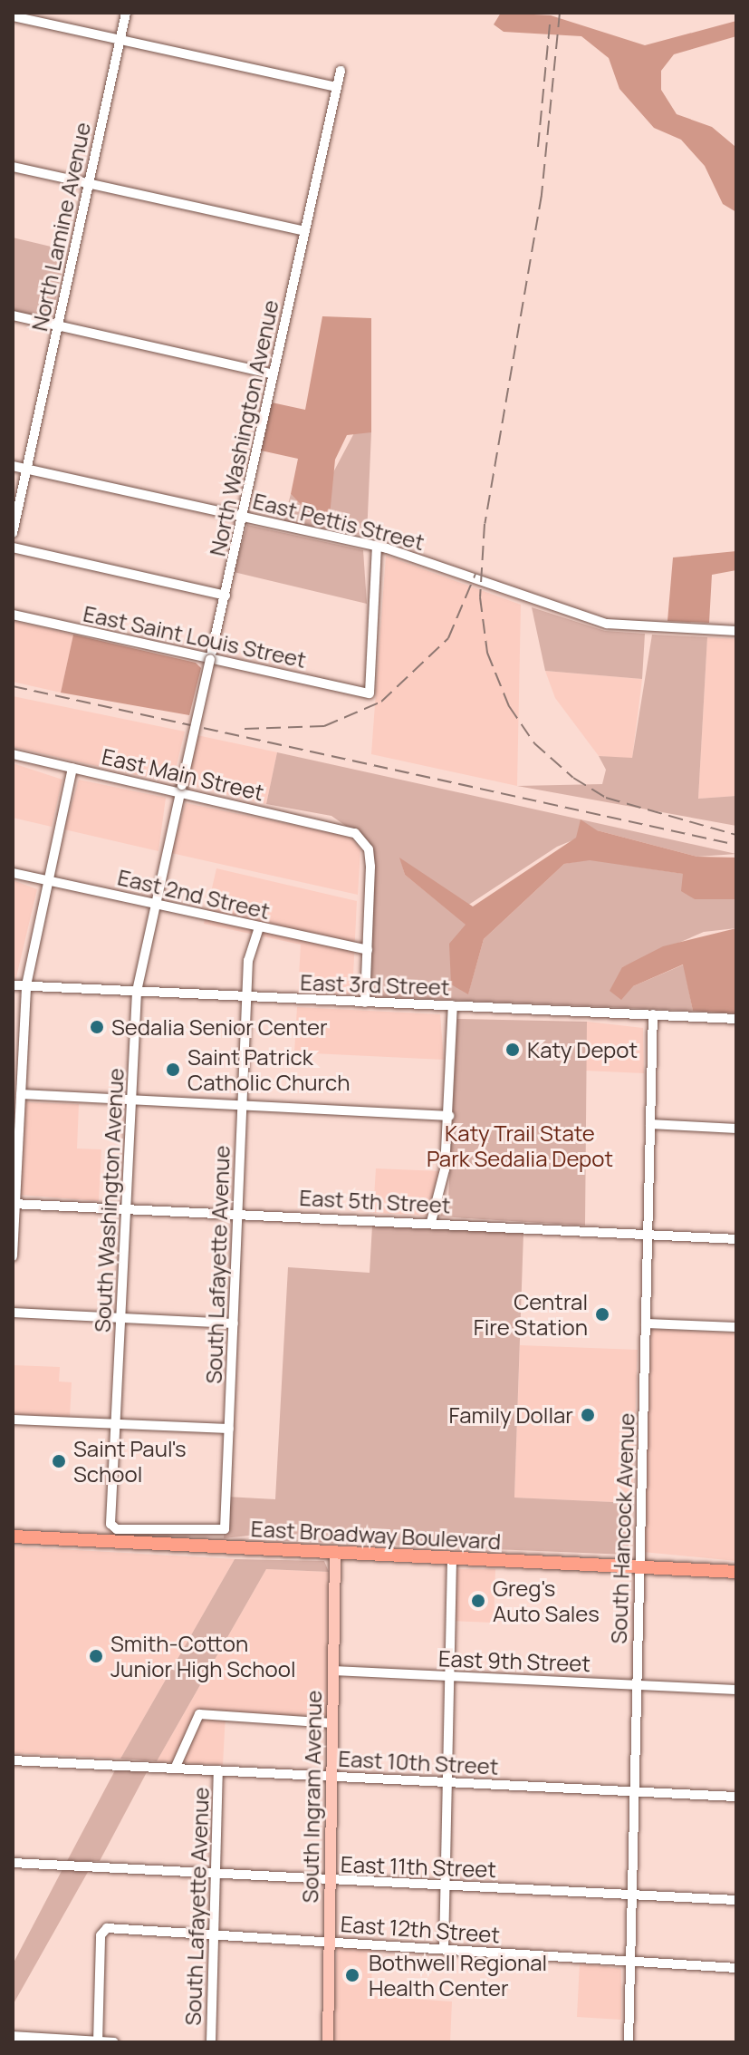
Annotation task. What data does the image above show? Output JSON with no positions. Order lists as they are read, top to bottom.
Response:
{
  "streets": {
    "highway": ["East Broadway Boulevard"],
    "main road": ["South Ingram Avenue"],
    "street": [
      "North Lamine Avenue",
      "North Washington Avenue",
      "East Pettis Street",
      "East Saint Louis Street",
      "East Main Street",
      "East 2nd Street",
      "East 3rd Street",
      "South Washington Avenue",
      "East 5th Street",
      "South Lafayette Avenue",
      "South Hancock Avenue",
      "East 9th Street",
      "East 10th Street",
      "East 11th Street",
      "East 12th Street"
    ]
  },
  "crossings": [
    ["North Lamine Avenue", "East Pettis Street"],
    ["North Washington Avenue", "East Pettis Street"],
    ["North Washington Avenue", "East Saint Louis Street"],
    ["North Washington Avenue", "East Main Street"],
    ["North Washington Avenue", "South Washington Avenue"],
    ["East Pettis Street", "East Saint Louis Street"],
    ["East Main Street", "East 2nd Street"],
    ["East Main Street", "South Washington Avenue"],
    ["East 2nd Street", "South Washington Avenue"],
    ["East 2nd Street", "South Lafayette Avenue"],
    ["East 3rd Street", "South Washington Avenue"],
    ["East 3rd Street", "South Lafayette Avenue"],
    ["East 3rd Street", "South Hancock Avenue"],
    ["South Washington Avenue", "East 5th Street"],
    ["South Washington Avenue", "South Lafayette Avenue"],
    ["East 5th Street", "South Lafayette Avenue"],
    ["East 5th Street", "South Hancock Avenue"],
    ["South Lafayette Avenue", "East 10th Street"],
    ["South Lafayette Avenue", "East 11th Street"],
    ["South Lafayette Avenue", "East 12th Street"],
    ["South Hancock Avenue", "East Broadway Boulevard"],
    ["South Hancock Avenue", "East 9th Street"],
    ["South Hancock Avenue", "East 10th Street"],
    ["South Hancock Avenue", "East 11th Street"],
    ["South Hancock Avenue", "East 12th Street"],
    ["East Broadway Boulevard", "South Ingram Avenue"],
    ["East 9th Street", "South Ingram Avenue"],
    ["East 10th Street", "South Ingram Avenue"],
    ["South Ingram Avenue", "East 11th Street"],
    ["South Ingram Avenue", "East 12th Street"]
  ],
  "parks": ["Katy Trail State Park Sedalia Depot"],
  "places": [
    "Sedalia Senior Center",
    "Katy Depot",
    "Saint Patrick Catholic Church",
    "Central Fire Station",
    "Family Dollar",
    "Saint Paul's School",
    "Greg's Auto Sales",
    "Smith-Cotton Junior High School",
    "Bothwell Regional Health Center"
  ]
}
